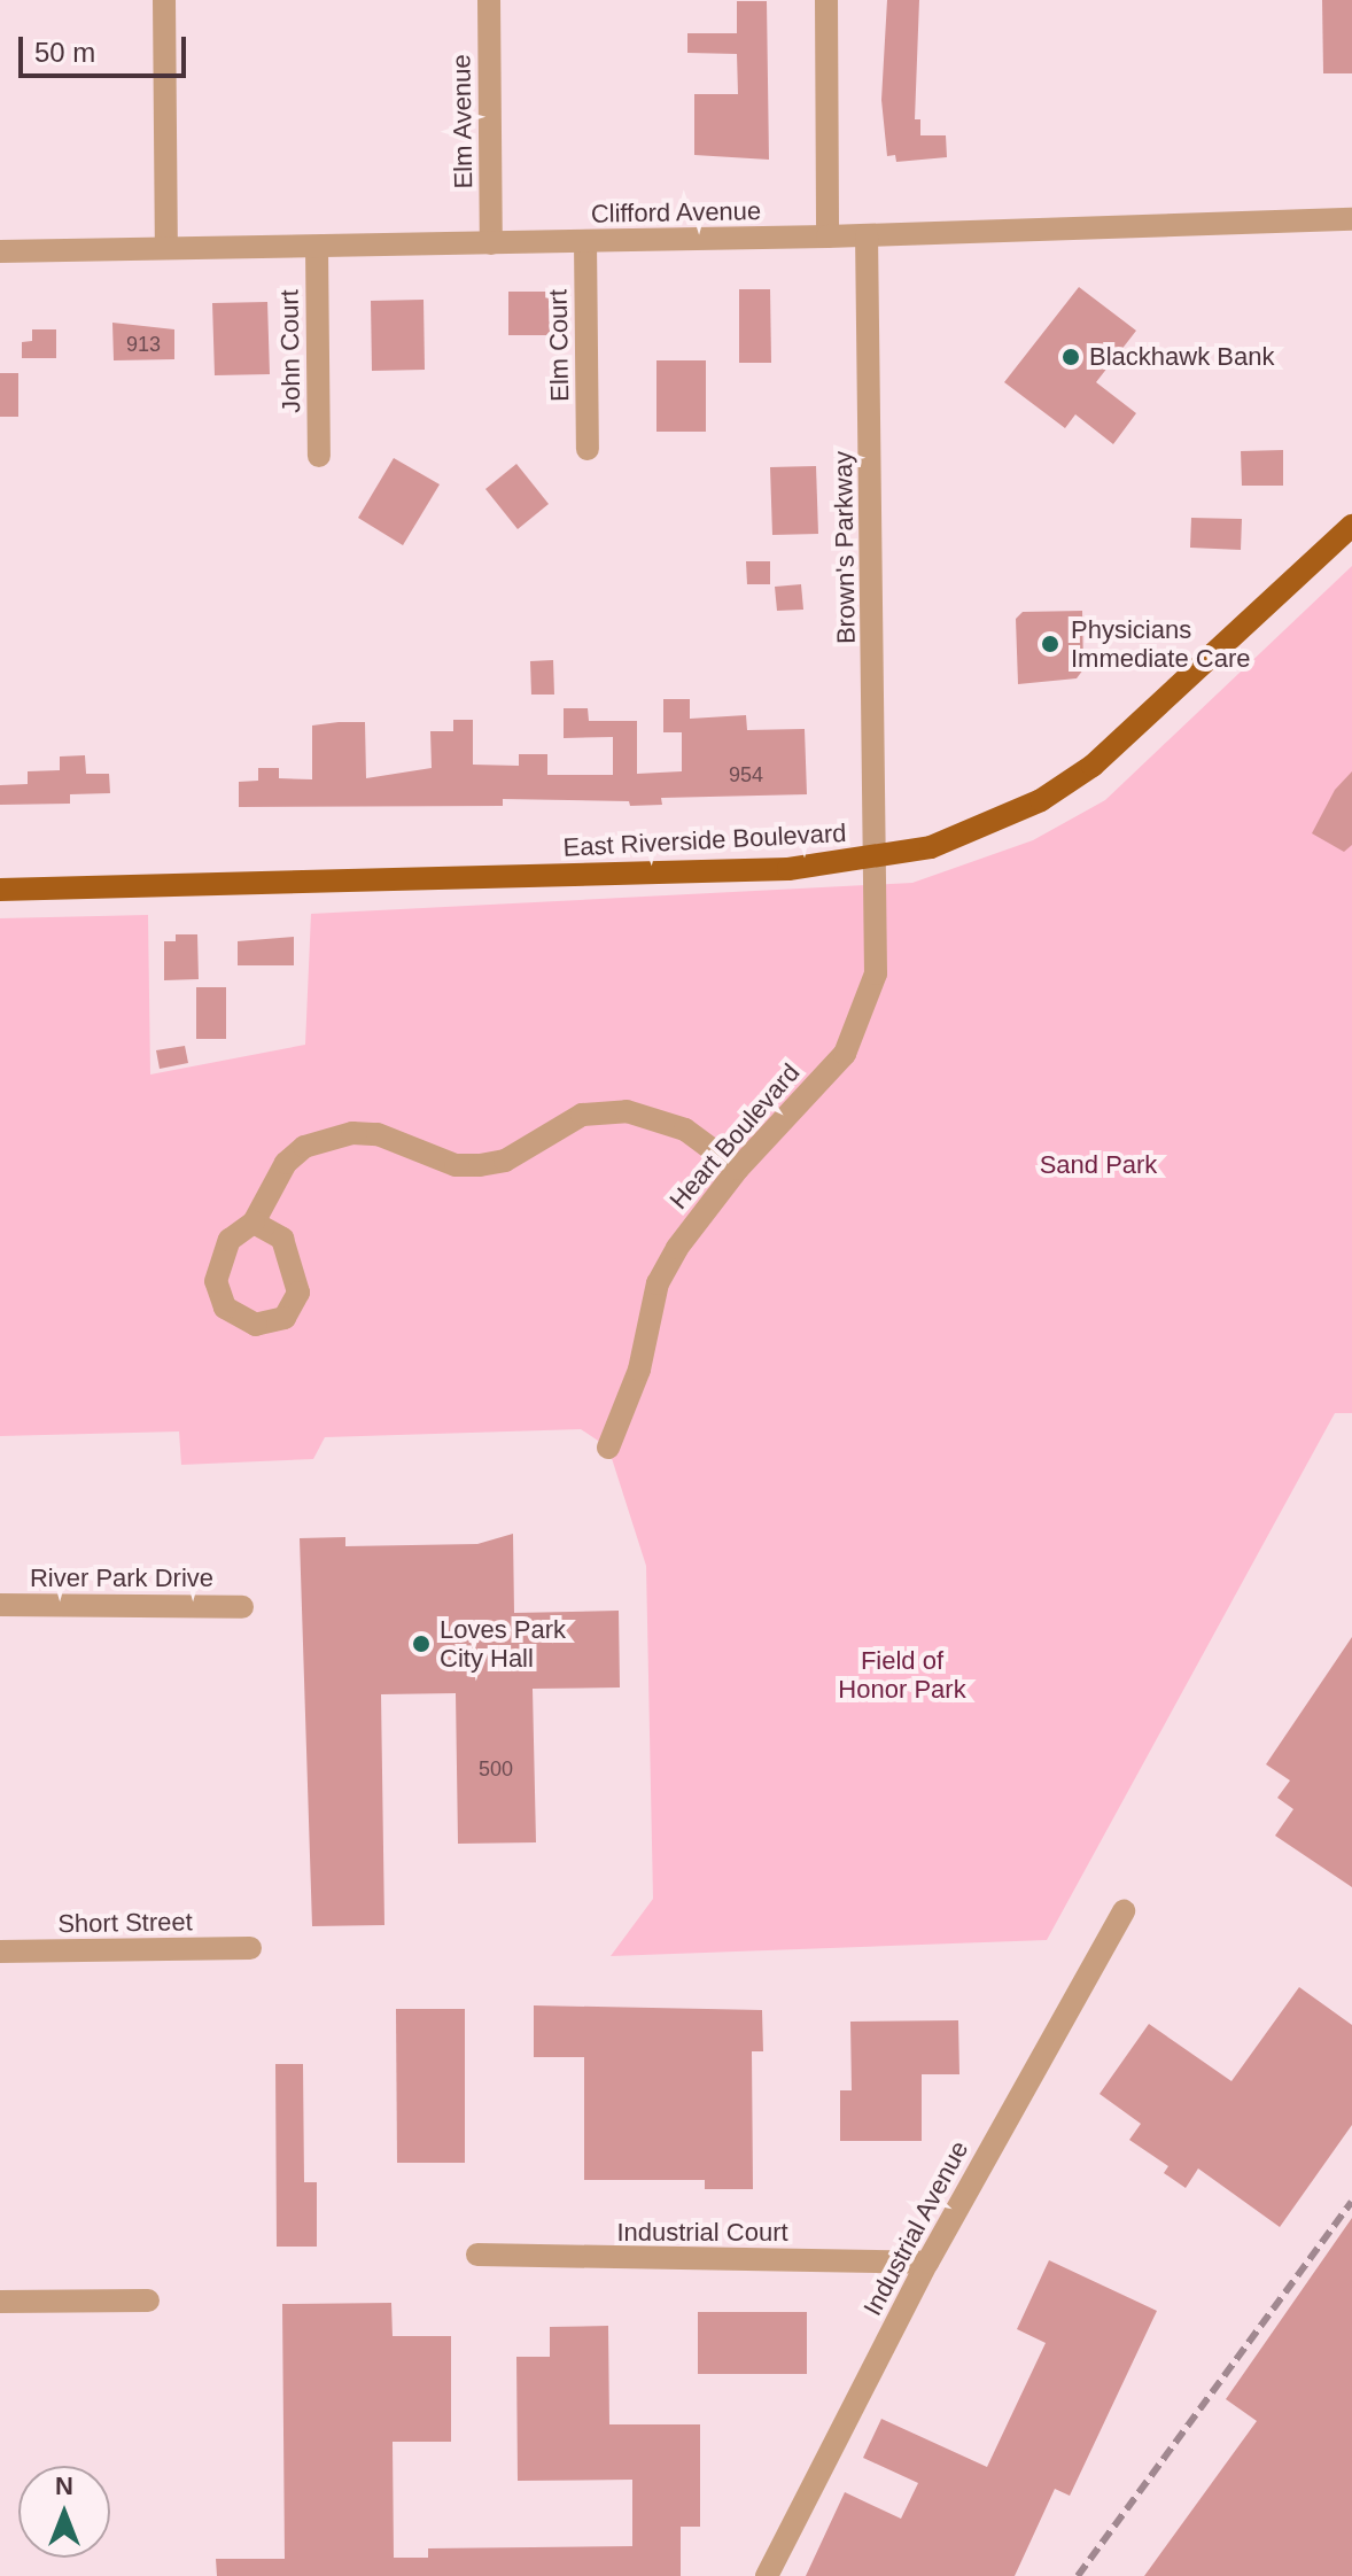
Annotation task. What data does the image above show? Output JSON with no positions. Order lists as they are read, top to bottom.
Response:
{
  "streets": {
    "main road": ["East Riverside Boulevard"],
    "street": [
      "Elm Avenue",
      "Clifford Avenue",
      "Elm Court",
      "John Court",
      "Brown's Parkway",
      "Heart Boulevard",
      "River Park Drive",
      "Short Street",
      "Industrial Avenue",
      "Industrial Court"
    ]
  },
  "crossings": [
    ["Elm Avenue", "Clifford Avenue"],
    ["Clifford Avenue", "Elm Court"],
    ["Clifford Avenue", "John Court"],
    ["Clifford Avenue", "Brown's Parkway"],
    ["Brown's Parkway", "East Riverside Boulevard"],
    ["Brown's Parkway", "Heart Boulevard"],
    ["East Riverside Boulevard", "Heart Boulevard"],
    ["Industrial Avenue", "Industrial Court"]
  ],
  "parks": ["Sand Park", "Field of Honor Park"],
  "places": ["Blackhawk Bank", "Physicians Immediate Care", "Loves Park City Hall"],
  "house_numbers": ["913", "954", "500"],
  "scale_bar": "50 m",
  "north": "top"
}
